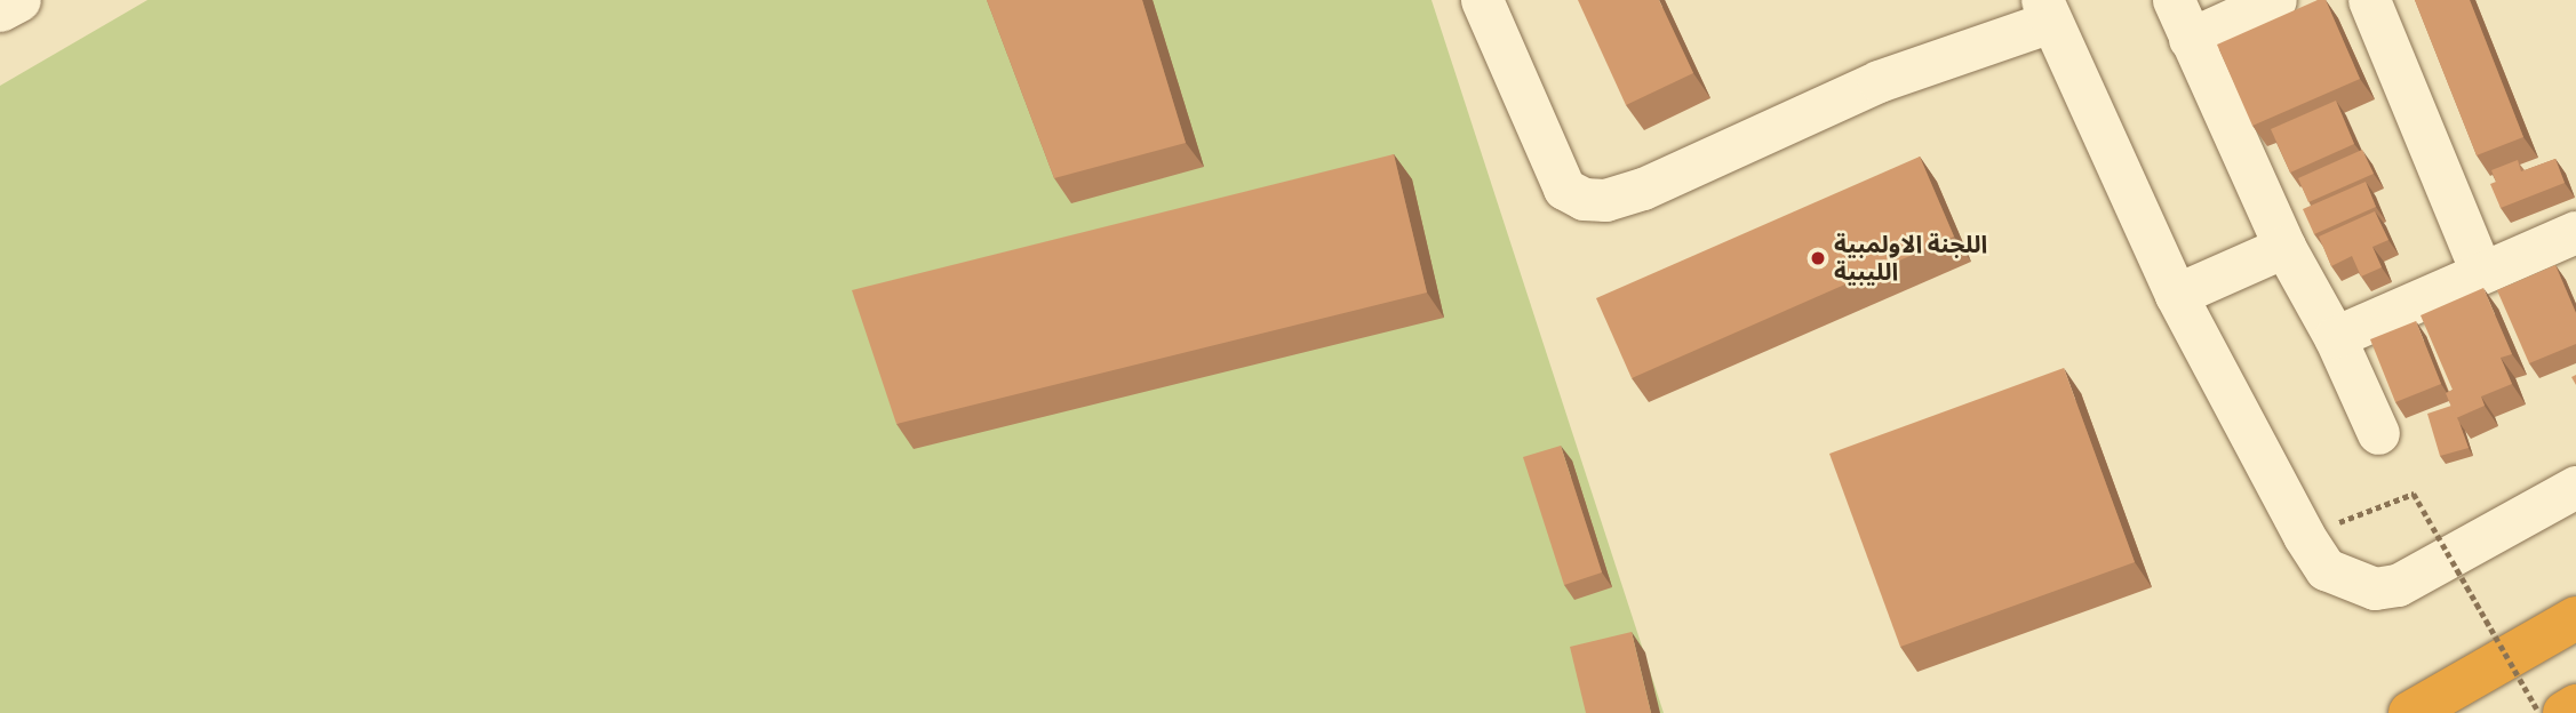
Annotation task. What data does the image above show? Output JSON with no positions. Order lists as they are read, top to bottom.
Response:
{
  "places": ["اللجنة الاولمبية الليبية"]
}
